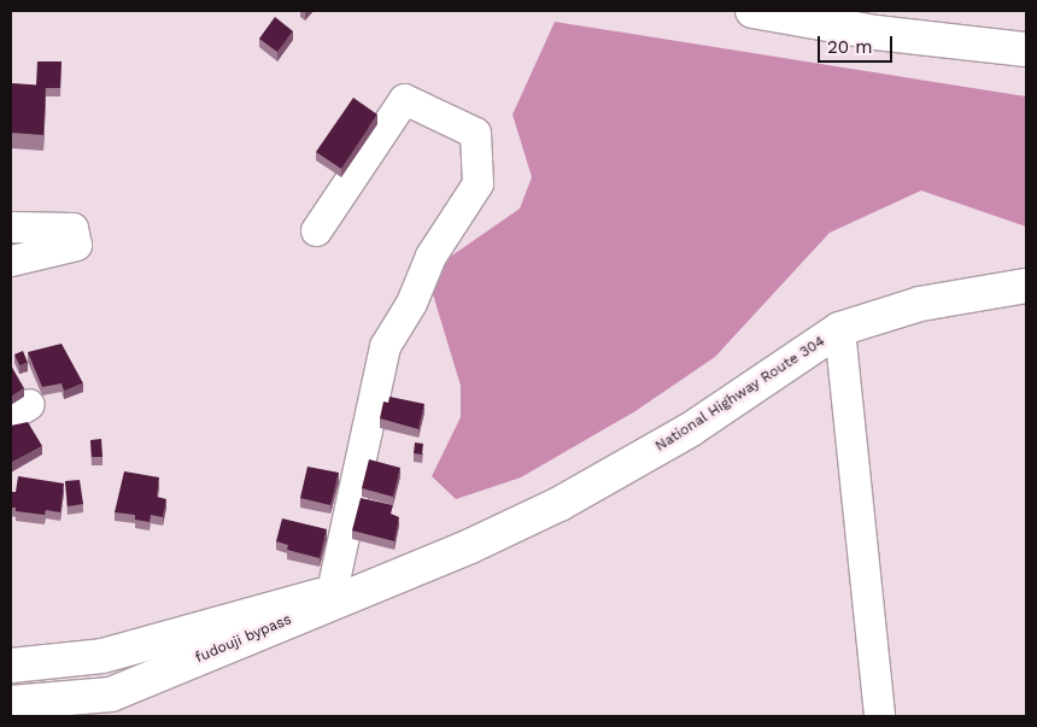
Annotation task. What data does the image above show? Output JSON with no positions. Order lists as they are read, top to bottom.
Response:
{
  "streets": {
    "main road": ["National Highway Route 304", "fudouji bypass"]
  },
  "crossings": [
    ["National Highway Route 304", "fudouji bypass"]
  ],
  "scale_bar": "20 m"
}
